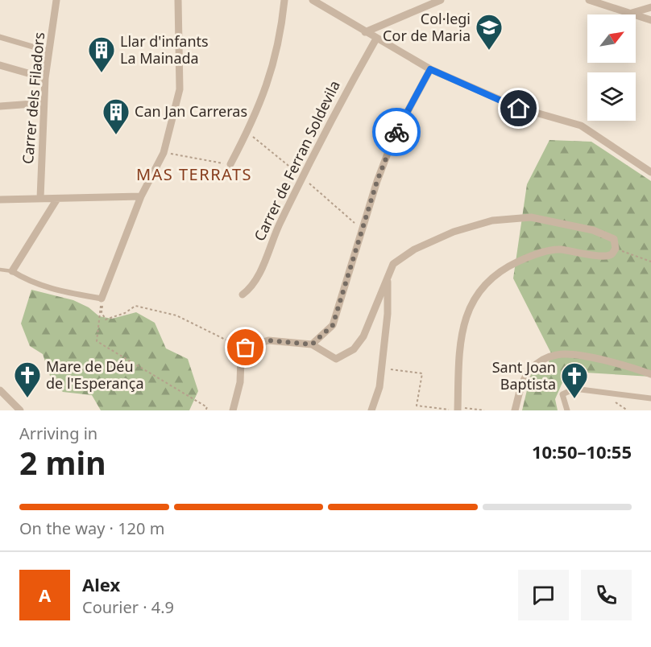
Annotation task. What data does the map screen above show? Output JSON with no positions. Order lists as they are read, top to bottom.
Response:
{
  "streets": {
    "street": ["Carrer dels Filadors", "Carrer de Ferran Soldevila"]
  },
  "districts": ["MAS TERRATS"],
  "places": {
    "school or university": ["Col·legi Cor de Maria"],
    "building": ["Llar d'infants La Mainada", "Can Jan Carreras"],
    "church": ["Mare de Déu de l'Esperança", "Sant Joan Baptista"]
  },
  "north": "top right",
  "page": {
    "heading": ["2 min", "Arriving in", "10:50–10:55"],
    "panel": ["Alex", "Courier · 4.9"],
    "bar": "On the way · 120 m",
    "round": "A"
  }
}
